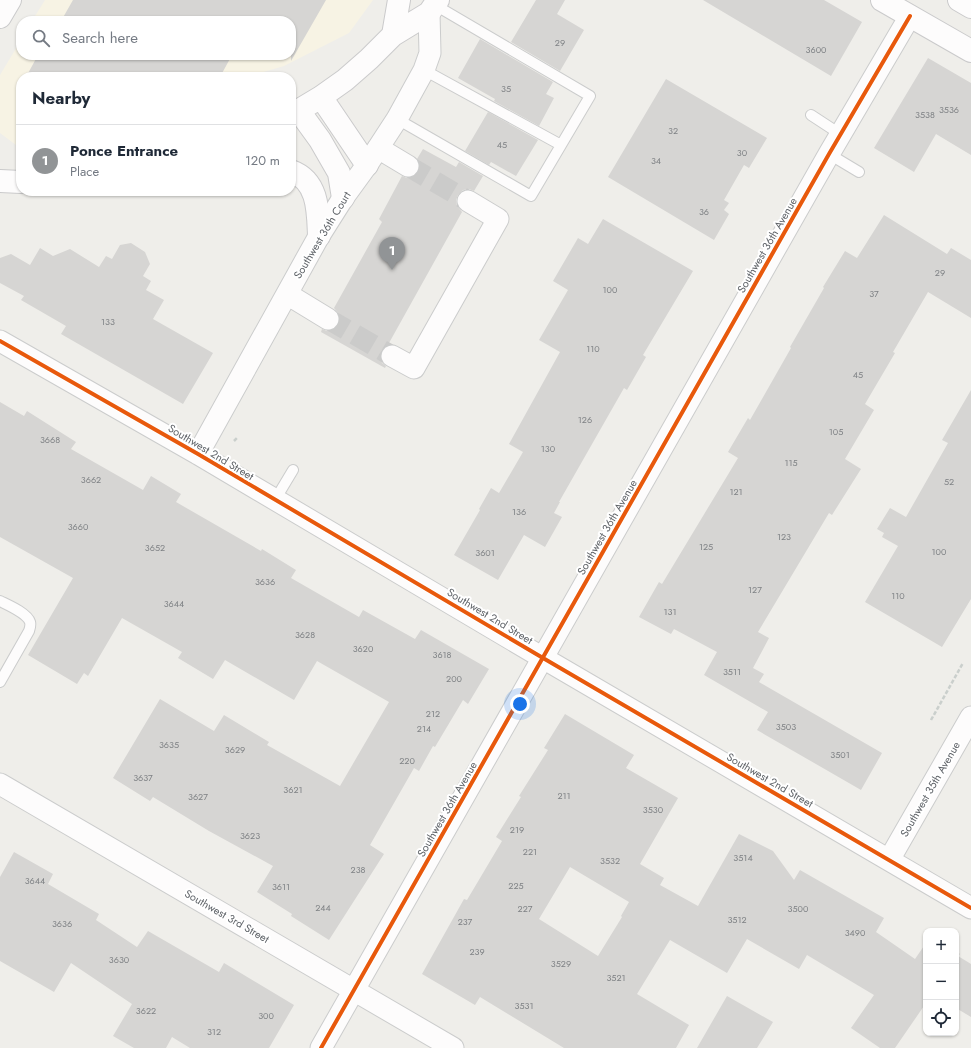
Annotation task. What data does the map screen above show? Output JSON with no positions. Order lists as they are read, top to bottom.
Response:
{
  "streets": {
    "street": [
      "Southwest 36th Court",
      "Southwest 36th Avenue",
      "Southwest 2nd Street",
      "Southwest 35th Avenue",
      "Southwest 3rd Street"
    ]
  },
  "crossings": [
    ["Southwest 36th Court", "Southwest 2nd Street"],
    ["Southwest 36th Avenue", "Southwest 2nd Street"],
    ["Southwest 36th Avenue", "Southwest 3rd Street"],
    ["Southwest 2nd Street", "Southwest 35th Avenue"]
  ],
  "house_numbers": [
    "29",
    "3600",
    "35",
    "3536",
    "3538",
    "32",
    "45",
    "30",
    "34",
    "36",
    "29",
    "100",
    "37",
    "133",
    "110",
    "45",
    "126",
    "105",
    "3668",
    "130",
    "115",
    "3662",
    "52",
    "121",
    "136",
    "3660",
    "123",
    "125",
    "3652",
    "100",
    "3601",
    "3636",
    "127",
    "110",
    "3644",
    "131",
    "3628",
    "3620",
    "3618",
    "3511",
    "200",
    "212",
    "3503",
    "214",
    "3635",
    "3629",
    "3501",
    "220",
    "3637",
    "3621",
    "211",
    "3627",
    "3530",
    "219",
    "3623",
    "221",
    "3514",
    "3532",
    "238",
    "3644",
    "225",
    "3611",
    "244",
    "227",
    "3500",
    "3512",
    "237",
    "3636",
    "3490",
    "239",
    "3630",
    "3529",
    "3521",
    "3531",
    "3622",
    "300",
    "312"
  ],
  "page": {
    "search": "Search here",
    "heading": "Nearby",
    "list": [
      {
        "mark": "1",
        "name": "Ponce Entrance",
        "note": "Place",
        "value": "120 m"
      }
    ],
    "pins": "1",
    "map_buttons": ["+", "−"]
  }
}
